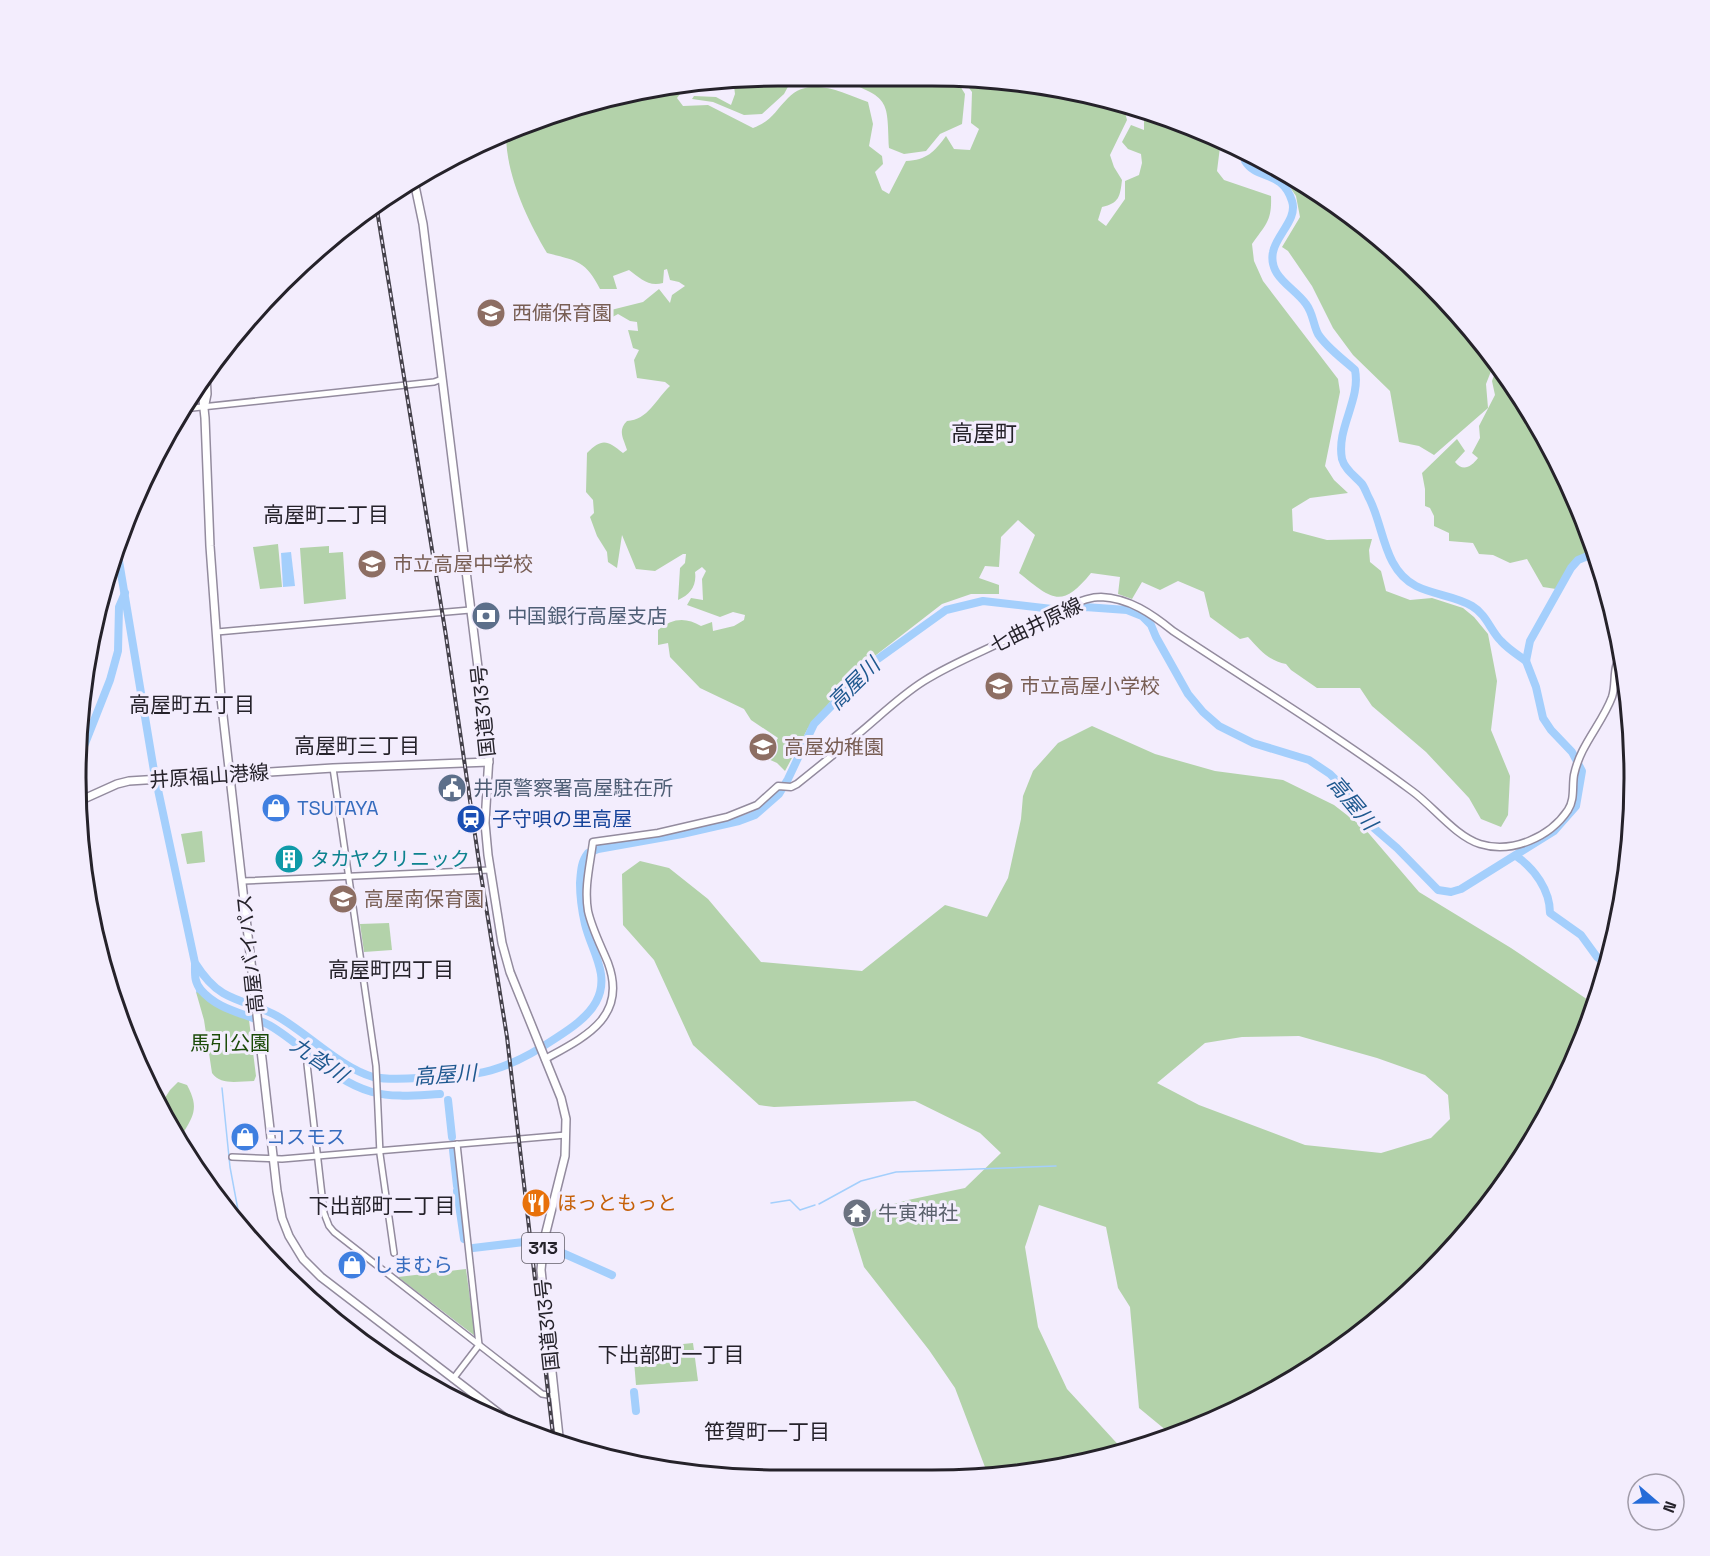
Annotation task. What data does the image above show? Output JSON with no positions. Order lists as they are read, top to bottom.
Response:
{
  "streets": {
    "main road": [
      "七曲井原線",
      "国道313号",
      "井原福山港線",
      "高屋バイパス",
      "313"
    ]
  },
  "crossings": [
    ["七曲井原線", "国道313号"],
    ["国道313号", "井原福山港線"],
    ["井原福山港線", "高屋バイパス"]
  ],
  "districts": [
    "高屋町",
    "高屋町二丁目",
    "高屋町五丁目",
    "高屋町三丁目",
    "高屋町四丁目",
    "下出部町二丁目",
    "下出部町一丁目",
    "笹賀町一丁目"
  ],
  "water": ["高屋川", "九沓川"],
  "parks": ["馬引公園"],
  "places": {
    "school or university": [
      "西備保育園",
      "市立高屋中学校",
      "市立高屋小学校",
      "高屋幼稚園",
      "高屋南保育園"
    ],
    "bank": ["中国銀行高屋支店"],
    "public building": ["井原警察署高屋駐在所"],
    "shop": ["TSUTAYA", "コスモス", "しまむら"],
    "station": ["子守唄の里高屋"],
    "building": ["タカヤクリニック"],
    "restaurant": ["ほっともっと"],
    "temple": ["牛寅神社"]
  },
  "north": "right"
}
